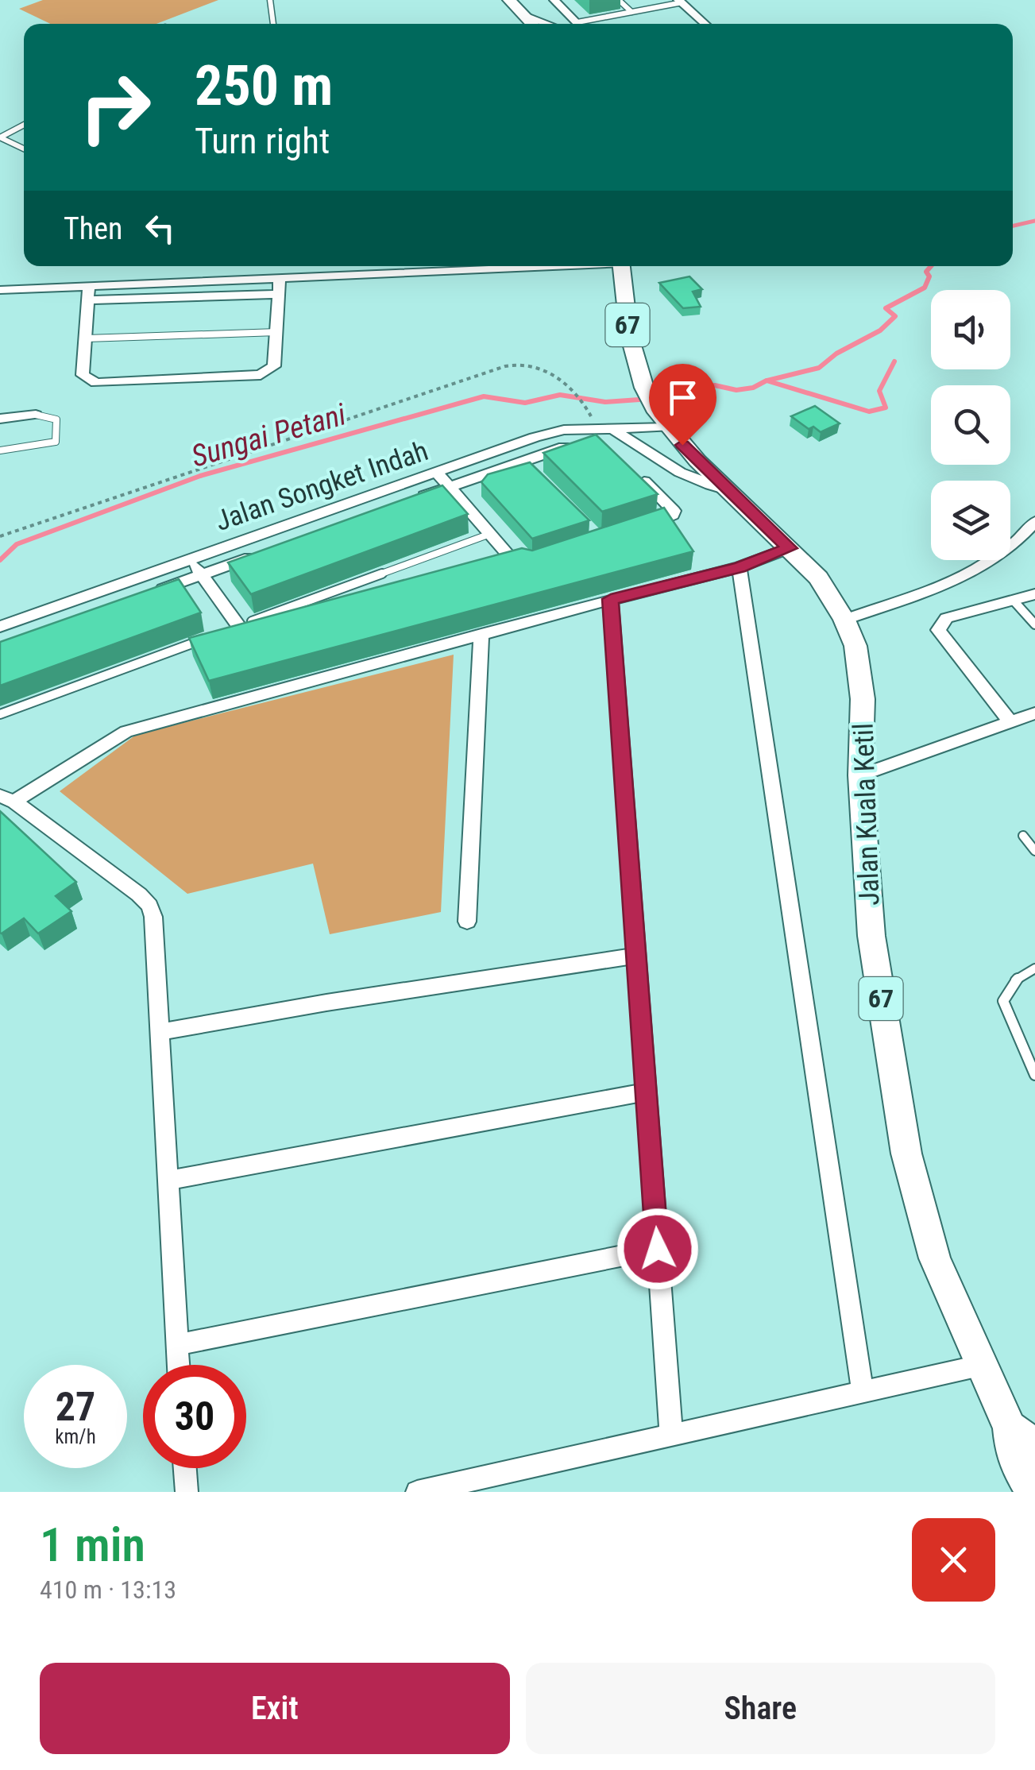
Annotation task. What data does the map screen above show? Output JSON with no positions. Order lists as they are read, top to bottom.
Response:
{
  "streets": {
    "main road": ["67", "Jalan Kuala Ketil"],
    "street": ["Jalan Songket Indah"]
  },
  "crossings": [
    ["Jalan Songket Indah", "Jalan Kuala Ketil"]
  ],
  "water": ["Sungai Petani"],
  "page": {
    "turn": ["250 m", "Turn right"],
    "then": "Then",
    "speed": "27 km/h",
    "limit": "30",
    "heading": ["1 min", "410 m · 13:13"],
    "buttons": ["Exit", "Share"]
  }
}
